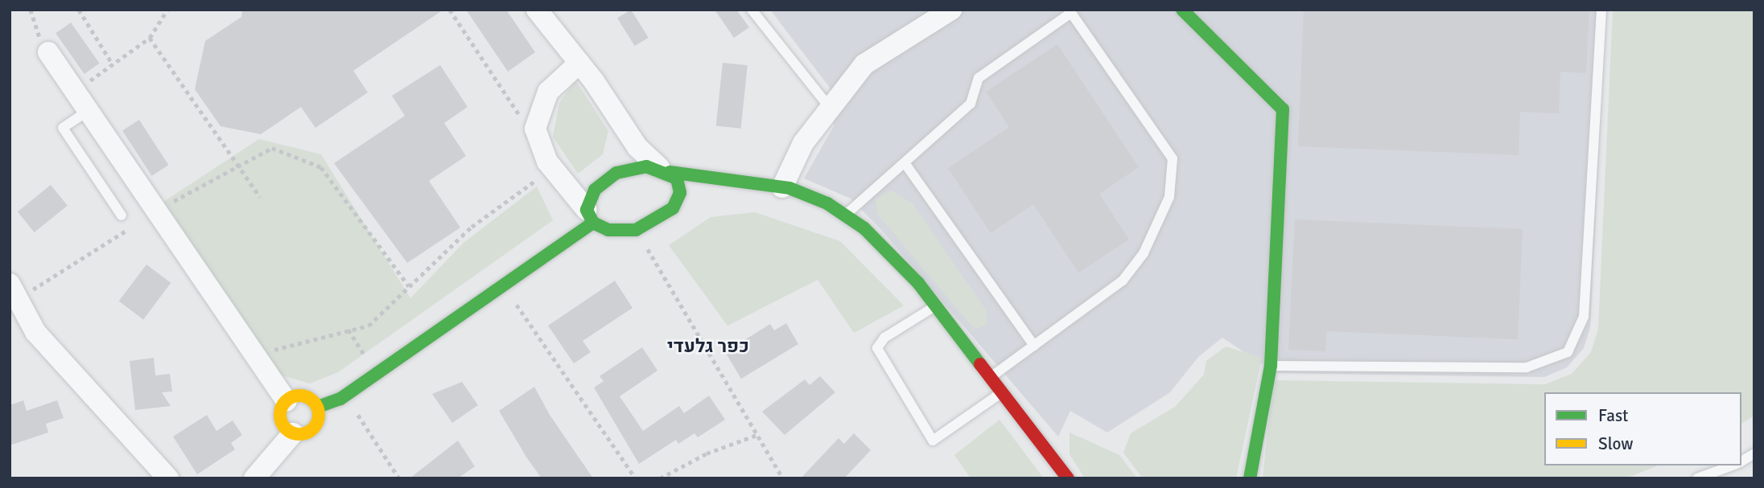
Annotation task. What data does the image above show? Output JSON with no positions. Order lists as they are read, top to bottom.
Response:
{
  "districts": ["כפר גלעדי"],
  "legend": ["Fast", "Slow"]
}
